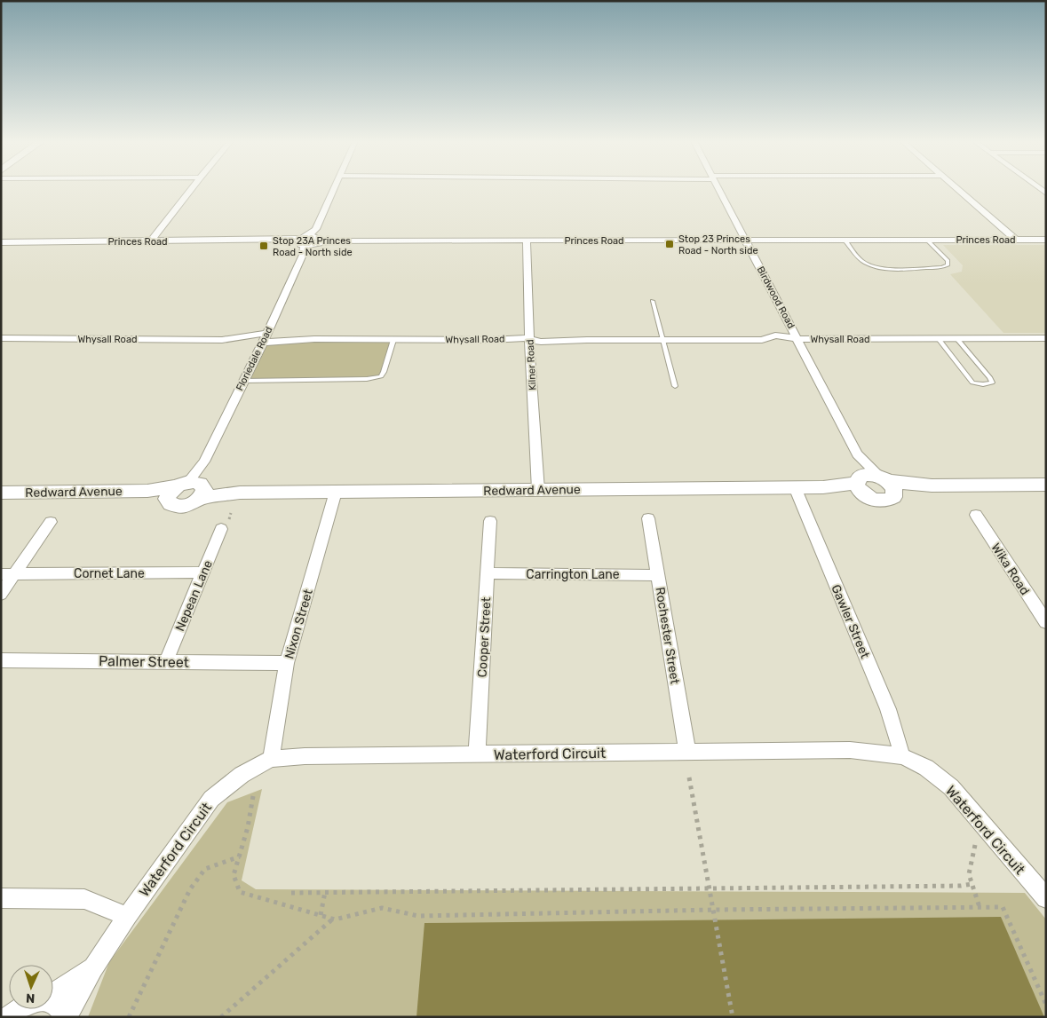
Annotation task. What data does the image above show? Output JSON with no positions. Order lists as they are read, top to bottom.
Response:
{
  "streets": {
    "street": [
      "Princes Road",
      "Birdwood Road",
      "Whysall Road",
      "Floriedale Road",
      "Kilner Road",
      "Redward Avenue",
      "Wika Road",
      "Cornet Lane",
      "Carrington Lane",
      "Nepean Lane",
      "Gawler Street",
      "Nixon Street",
      "Rochester Street",
      "Cooper Street",
      "Palmer Street",
      "Waterford Circuit"
    ]
  },
  "crossings": [
    ["Princes Road", "Birdwood Road"],
    ["Princes Road", "Floriedale Road"],
    ["Princes Road", "Kilner Road"],
    ["Birdwood Road", "Whysall Road"],
    ["Birdwood Road", "Redward Avenue"],
    ["Whysall Road", "Floriedale Road"],
    ["Whysall Road", "Kilner Road"],
    ["Floriedale Road", "Redward Avenue"],
    ["Kilner Road", "Redward Avenue"],
    ["Redward Avenue", "Gawler Street"],
    ["Redward Avenue", "Nixon Street"],
    ["Cornet Lane", "Nepean Lane"],
    ["Carrington Lane", "Rochester Street"],
    ["Carrington Lane", "Cooper Street"],
    ["Nepean Lane", "Palmer Street"],
    ["Gawler Street", "Waterford Circuit"],
    ["Nixon Street", "Palmer Street"],
    ["Nixon Street", "Waterford Circuit"],
    ["Rochester Street", "Waterford Circuit"],
    ["Cooper Street", "Waterford Circuit"]
  ],
  "places": {
    "transit": ["Stop 23 Princes Road - North side", "Stop 23A Princes Road - North side"]
  },
  "north": "bottom"
}
